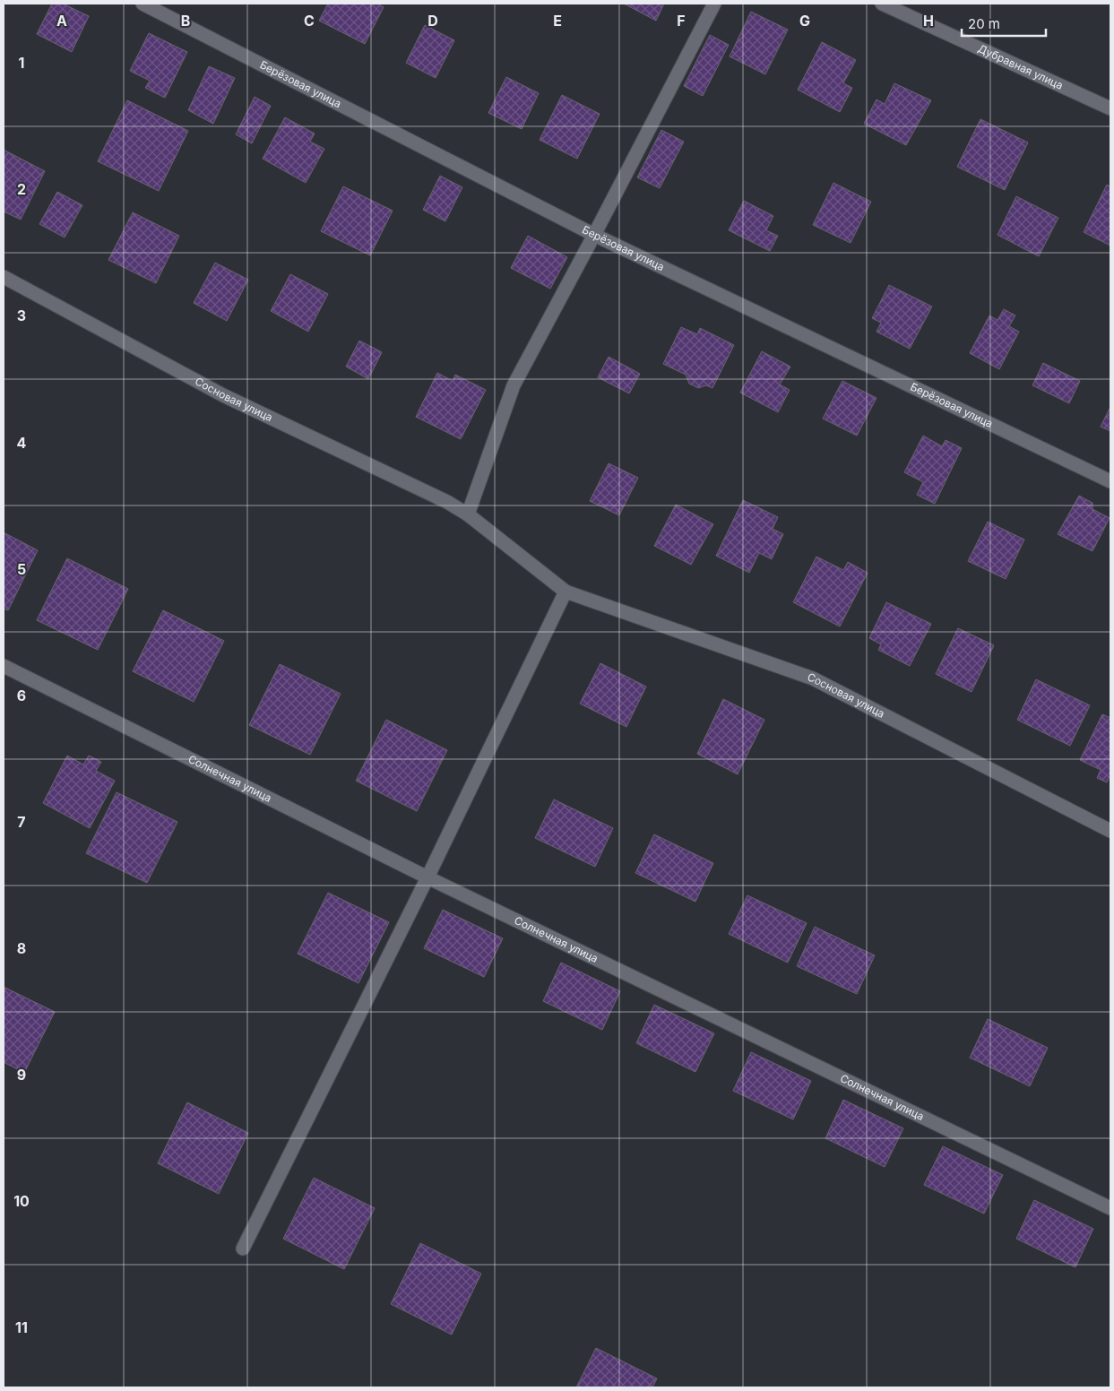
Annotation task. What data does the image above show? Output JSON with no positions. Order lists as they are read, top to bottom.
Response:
{
  "streets": {
    "street": [
      "Дубравная улица",
      "Берёзовая улица",
      "Сосновая улица",
      "Солнечная улица"
    ]
  },
  "scale_bar": "20 m",
  "grid": {
    "columns": [
      "A",
      "B",
      "C",
      "D",
      "E",
      "F",
      "G",
      "H"
    ],
    "rows": [
      "1",
      "2",
      "3",
      "4",
      "5",
      "6",
      "7",
      "8",
      "9",
      "10",
      "11"
    ]
  }
}
